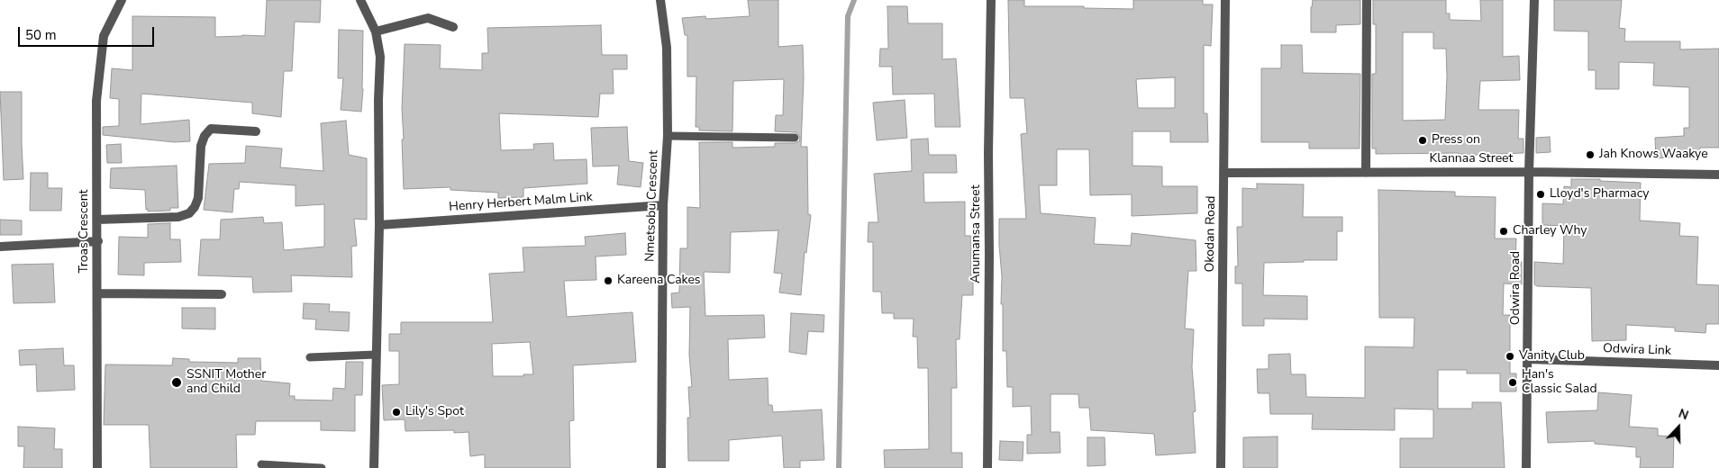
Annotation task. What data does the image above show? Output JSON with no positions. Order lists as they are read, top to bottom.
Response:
{
  "streets": {
    "street": [
      "Klannaa Street",
      "Henry Herbert Malm Link",
      "Nmetsobu Crescent",
      "Troas Crescent",
      "Anumansa Street",
      "Okodan Road",
      "Odwira Road",
      "Odwira Link"
    ]
  },
  "crossings": [
    ["Klannaa Street", "Okodan Road"],
    ["Klannaa Street", "Odwira Road"],
    ["Henry Herbert Malm Link", "Nmetsobu Crescent"],
    ["Odwira Road", "Odwira Link"]
  ],
  "places": [
    "Press on",
    "Jah Knows Waakye",
    "Lloyd's Pharmacy",
    "Charley Why",
    "Kareena Cakes",
    "Vanity Club",
    "SSNIT Mother and Child",
    "Han's Classic Salad",
    "Lily's Spot"
  ],
  "scale_bar": "50 m",
  "north": "top"
}
